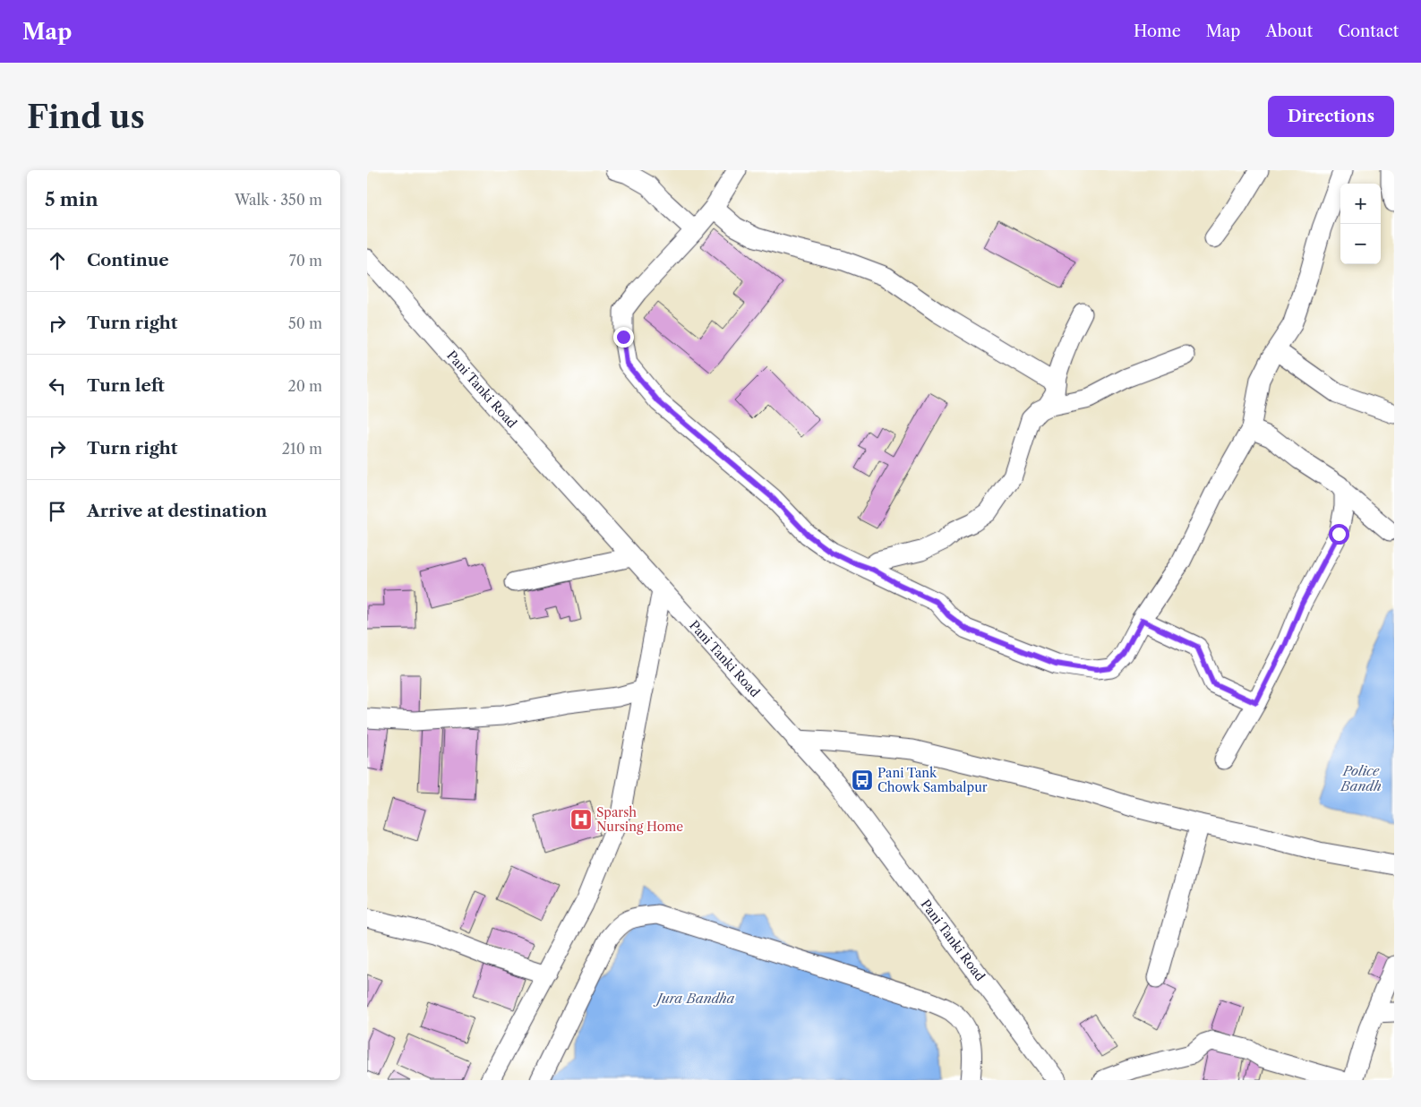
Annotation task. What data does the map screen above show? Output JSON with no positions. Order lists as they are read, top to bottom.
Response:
{
  "streets": {
    "street": ["Pani Tanki Road"]
  },
  "water": ["Police Bandh", "Jura Bandha"],
  "places": {
    "bus stop": ["Pani Tank Chowk Sambalpur"],
    "hospital": ["Sparsh Nursing Home"]
  },
  "page": {
    "header": "Map",
    "nav": [
      "Home",
      "Map",
      "About",
      "Contact"
    ],
    "buttons": "Directions",
    "title": "Find us",
    "heading": ["5 min", "Walk · 350 m"],
    "map_buttons": ["+", "−"],
    "list": [
      ["Continue", "70 m"],
      ["Turn right", "50 m"],
      ["Turn left", "20 m"],
      ["Turn right", "210 m"],
      "Arrive at destination"
    ]
  }
}
